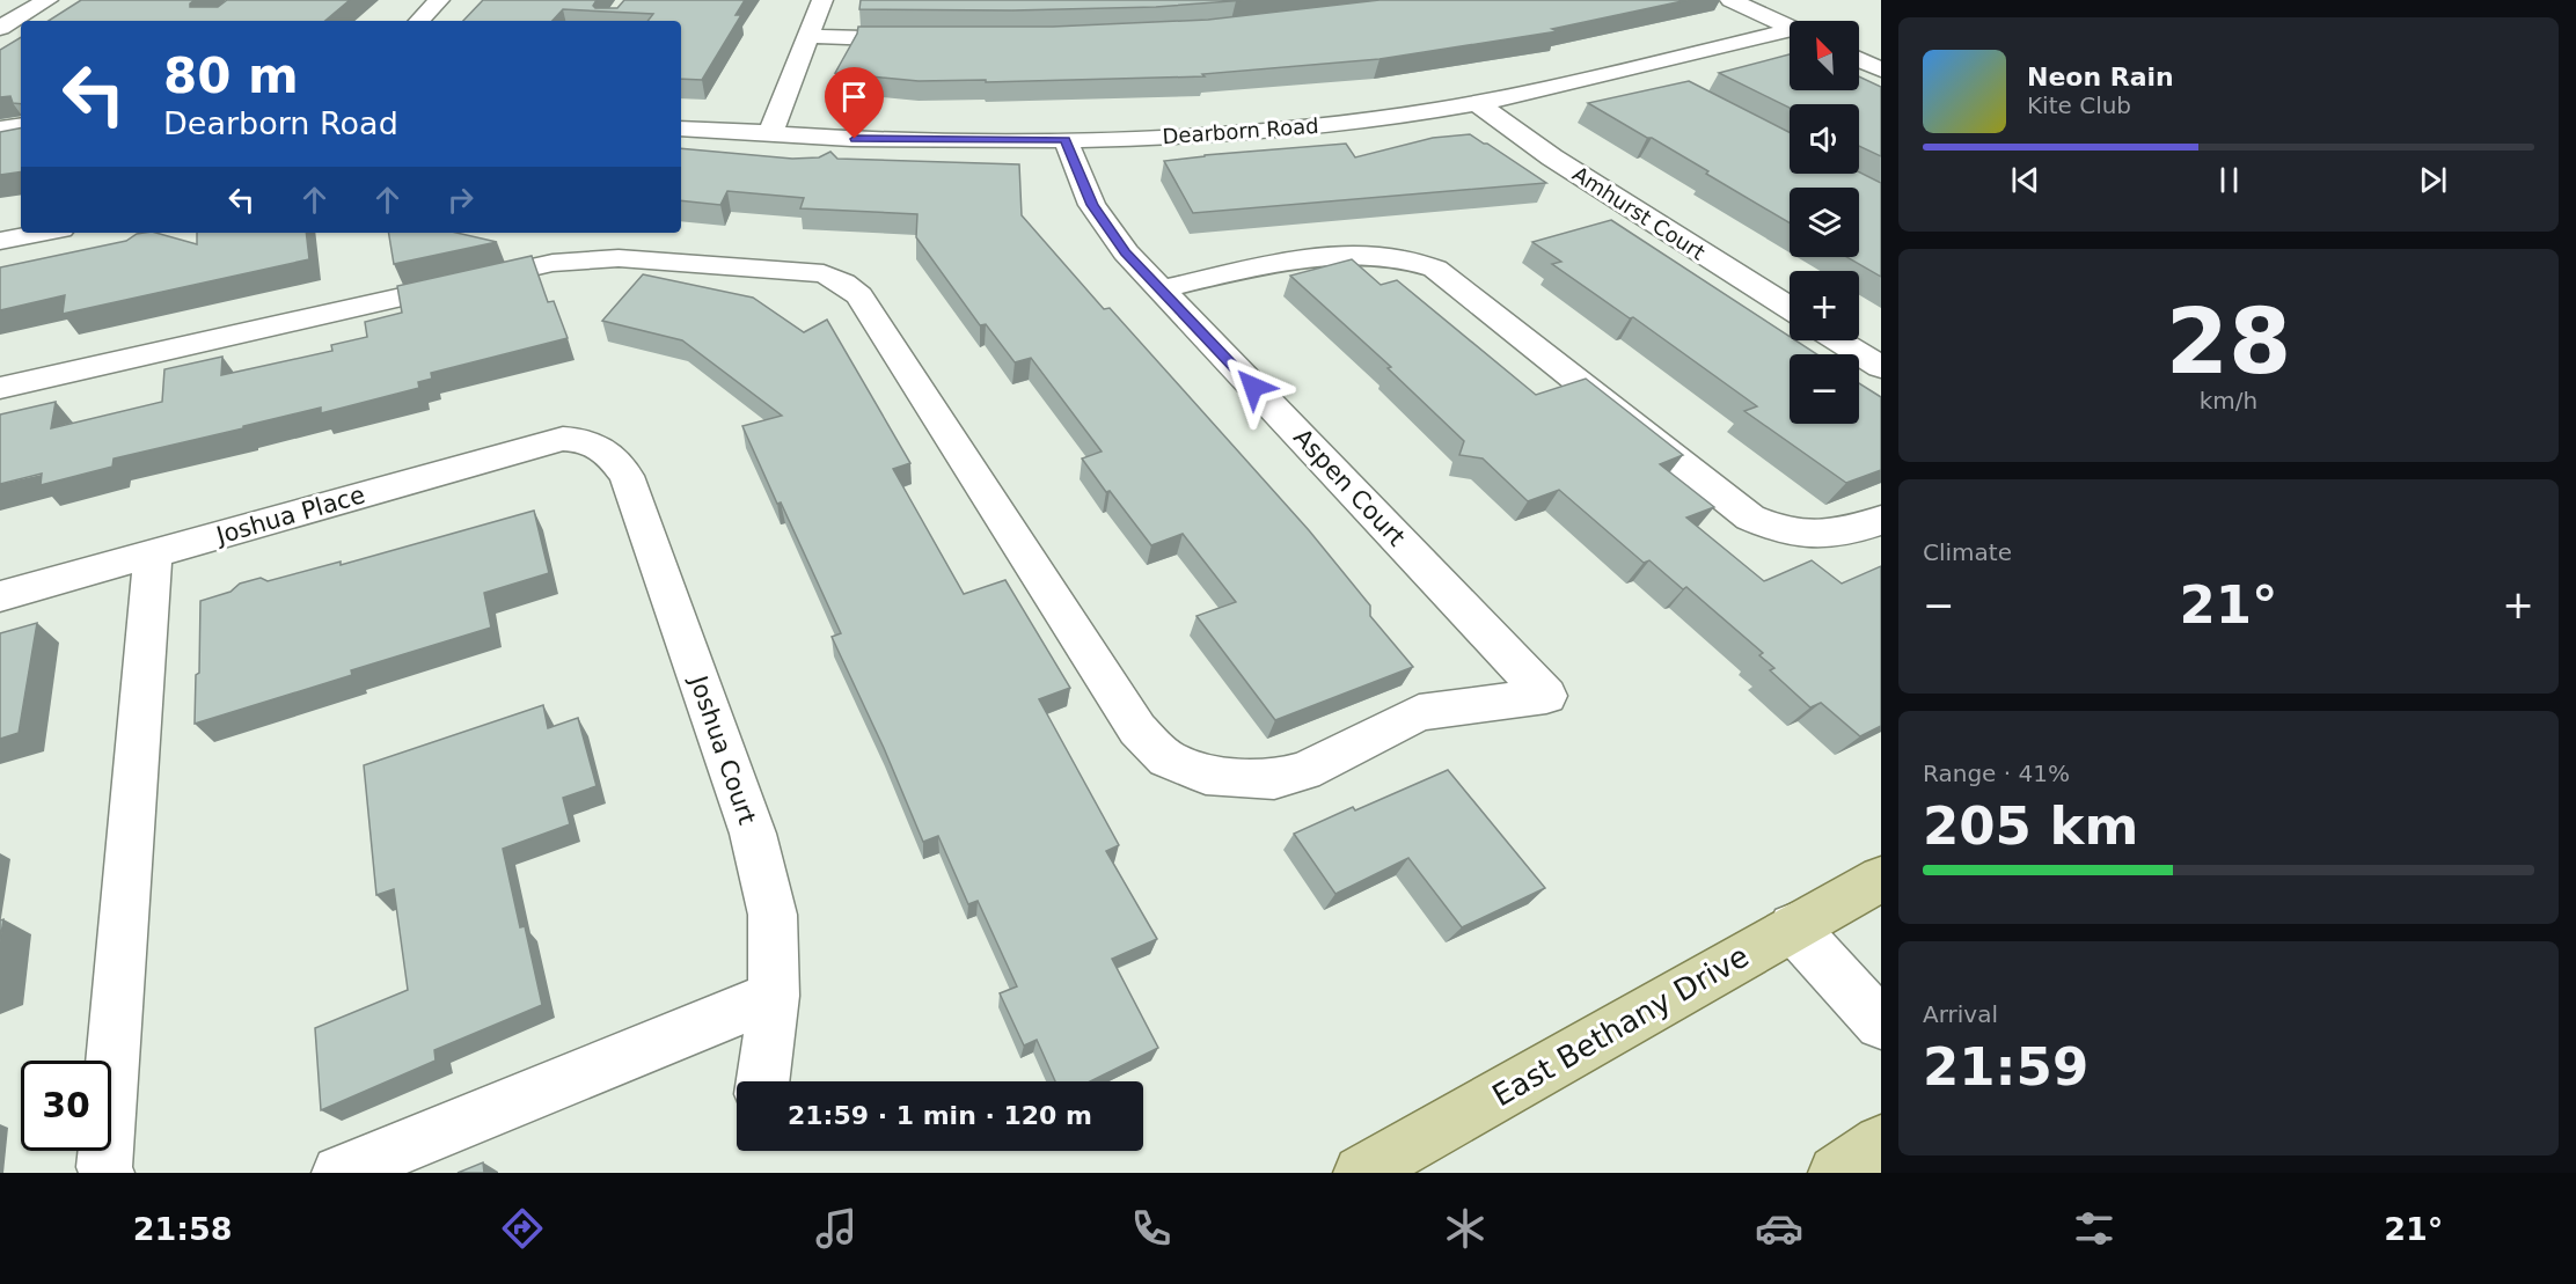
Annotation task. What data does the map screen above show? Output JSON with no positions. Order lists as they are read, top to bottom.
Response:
{
  "streets": {
    "main road": ["East Bethany Drive"],
    "street": [
      "Dearborn Road",
      "Amhurst Court",
      "Aspen Court",
      "Joshua Place",
      "Joshua Court"
    ]
  },
  "crossings": [
    ["Dearborn Road", "Amhurst Court"],
    ["Dearborn Road", "Aspen Court"],
    ["Joshua Place", "Joshua Court"]
  ],
  "north": "top left",
  "page": {
    "map_buttons": ["+", "−"],
    "turn": ["80 m", "Dearborn Road"],
    "song": ["Neon Rain", "Kite Club"],
    "tile": [
      ["28", "km/h"],
      "Climate",
      ["Range · 41%", "205 km"],
      ["Arrival", "21:59"]
    ],
    "heat": ["−", "21°", "+"],
    "limit": "30",
    "trip": "21:59 · 1 min · 120 m",
    "tabs": ["21:58", "21°"]
  }
}
